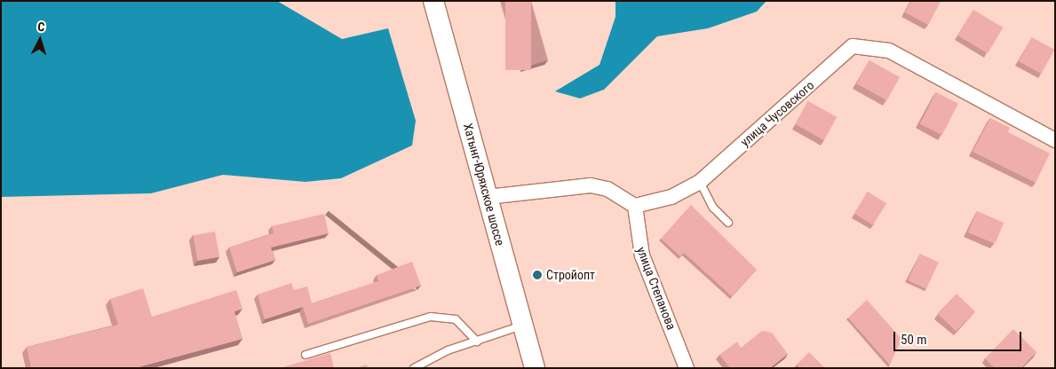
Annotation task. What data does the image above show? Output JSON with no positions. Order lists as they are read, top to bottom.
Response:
{
  "streets": {
    "main road": ["Хатынг-Юряхское шоссе"],
    "street": ["улица Чусовского", "улица Степанова"]
  },
  "crossings": [
    ["улица Чусовского", "улица Степанова"]
  ],
  "places": ["Стройопт"],
  "scale_bar": "50 m",
  "north": "top"
}
